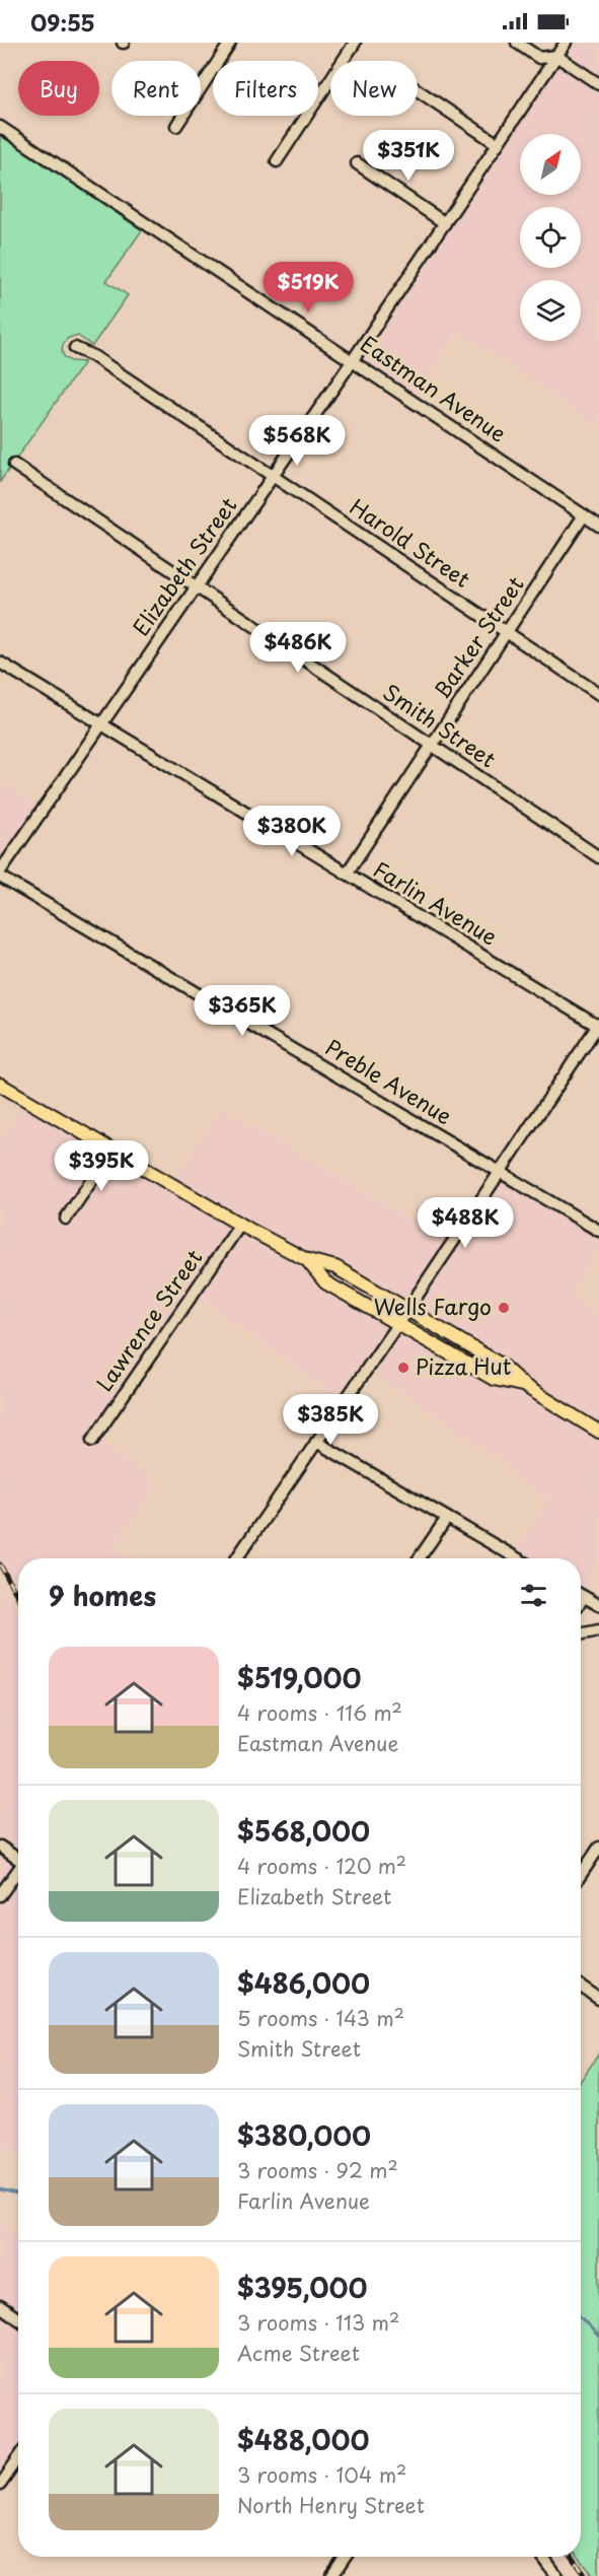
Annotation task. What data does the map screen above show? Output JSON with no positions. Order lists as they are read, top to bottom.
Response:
{
  "streets": {
    "street": [
      "Eastman Avenue",
      "Harold Street",
      "Elizabeth Street",
      "Barker Street",
      "Smith Street",
      "Farlin Avenue",
      "Preble Avenue",
      "Lawrence Street"
    ]
  },
  "crossings": [
    ["Eastman Avenue", "Elizabeth Street"],
    ["Eastman Avenue", "Barker Street"],
    ["Harold Street", "Elizabeth Street"],
    ["Harold Street", "Barker Street"],
    ["Elizabeth Street", "Smith Street"],
    ["Elizabeth Street", "Farlin Avenue"],
    ["Barker Street", "Smith Street"],
    ["Barker Street", "Farlin Avenue"]
  ],
  "places": ["Wells Fargo", "Pizza Hut"],
  "north": "top right",
  "page": {
    "status": "09:55",
    "chip": [
      "Buy",
      "Rent",
      "Filters",
      "New"
    ],
    "price": [
      "$351K",
      "$519K",
      "$568K",
      "$486K",
      "$380K",
      "$365K",
      "$395K",
      "$488K",
      "$385K"
    ],
    "heading": "9 homes",
    "list": [
      {
        "name": "$519,000",
        "note": "4 rooms · 116 m² · Eastman Avenue"
      },
      {
        "name": "$568,000",
        "note": "4 rooms · 120 m² · Elizabeth Street"
      },
      {
        "name": "$486,000",
        "note": "5 rooms · 143 m² · Smith Street"
      },
      {
        "name": "$380,000",
        "note": "3 rooms · 92 m² · Farlin Avenue"
      },
      {
        "name": "$395,000",
        "note": "3 rooms · 113 m² · Acme Street"
      },
      {
        "name": "$488,000",
        "note": "3 rooms · 104 m² · North Henry Street"
      }
    ]
  }
}
